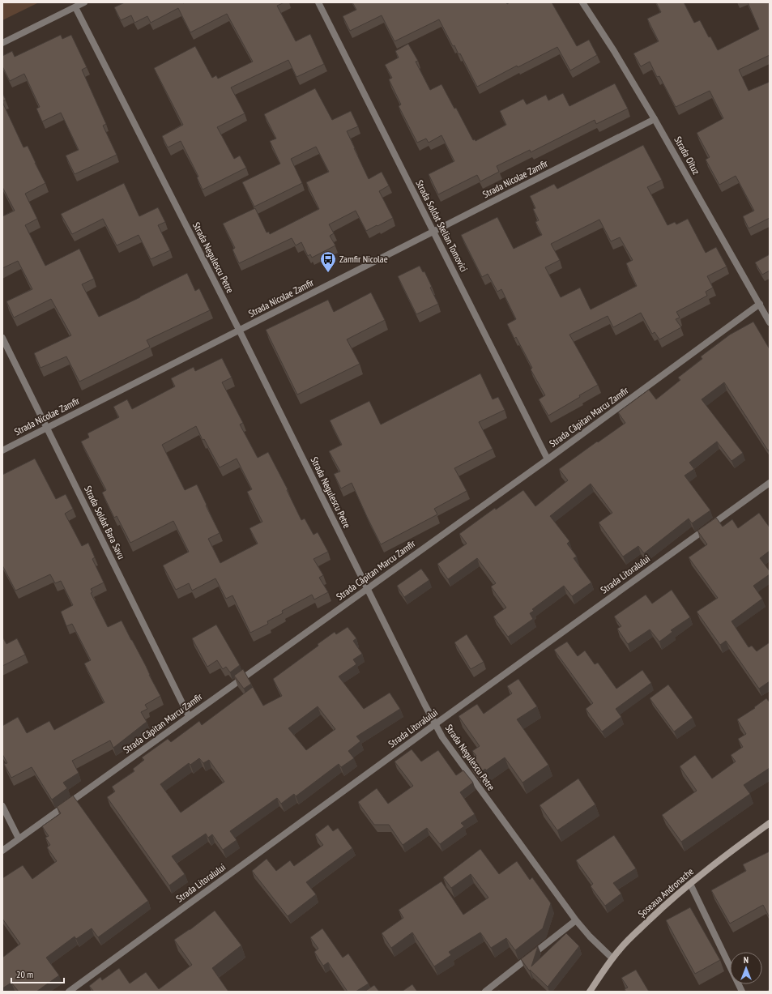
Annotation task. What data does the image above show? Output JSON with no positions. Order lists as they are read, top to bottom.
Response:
{
  "streets": {
    "main road": ["Șoseaua Andronache"],
    "street": [
      "Strada Oituz",
      "Strada Nicolae Zamfir",
      "Strada Soldat Stelian Tomovici",
      "Strada Negulescu Petre",
      "Strada Căpitan Marcu Zamfir",
      "Strada Soldat Bara Savu",
      "Strada Litoralului"
    ]
  },
  "crossings": [
    ["Strada Oituz", "Strada Nicolae Zamfir"],
    ["Strada Oituz", "Strada Căpitan Marcu Zamfir"],
    ["Strada Nicolae Zamfir", "Strada Soldat Stelian Tomovici"],
    ["Strada Nicolae Zamfir", "Strada Negulescu Petre"],
    ["Strada Nicolae Zamfir", "Strada Soldat Bara Savu"],
    ["Strada Soldat Stelian Tomovici", "Strada Căpitan Marcu Zamfir"],
    ["Strada Negulescu Petre", "Strada Căpitan Marcu Zamfir"],
    ["Strada Negulescu Petre", "Strada Litoralului"],
    ["Strada Negulescu Petre", "Șoseaua Andronache"],
    ["Strada Căpitan Marcu Zamfir", "Strada Soldat Bara Savu"]
  ],
  "places": {
    "bus stop": ["Zamfir Nicolae"]
  },
  "scale_bar": "20 m",
  "north": "top"
}
